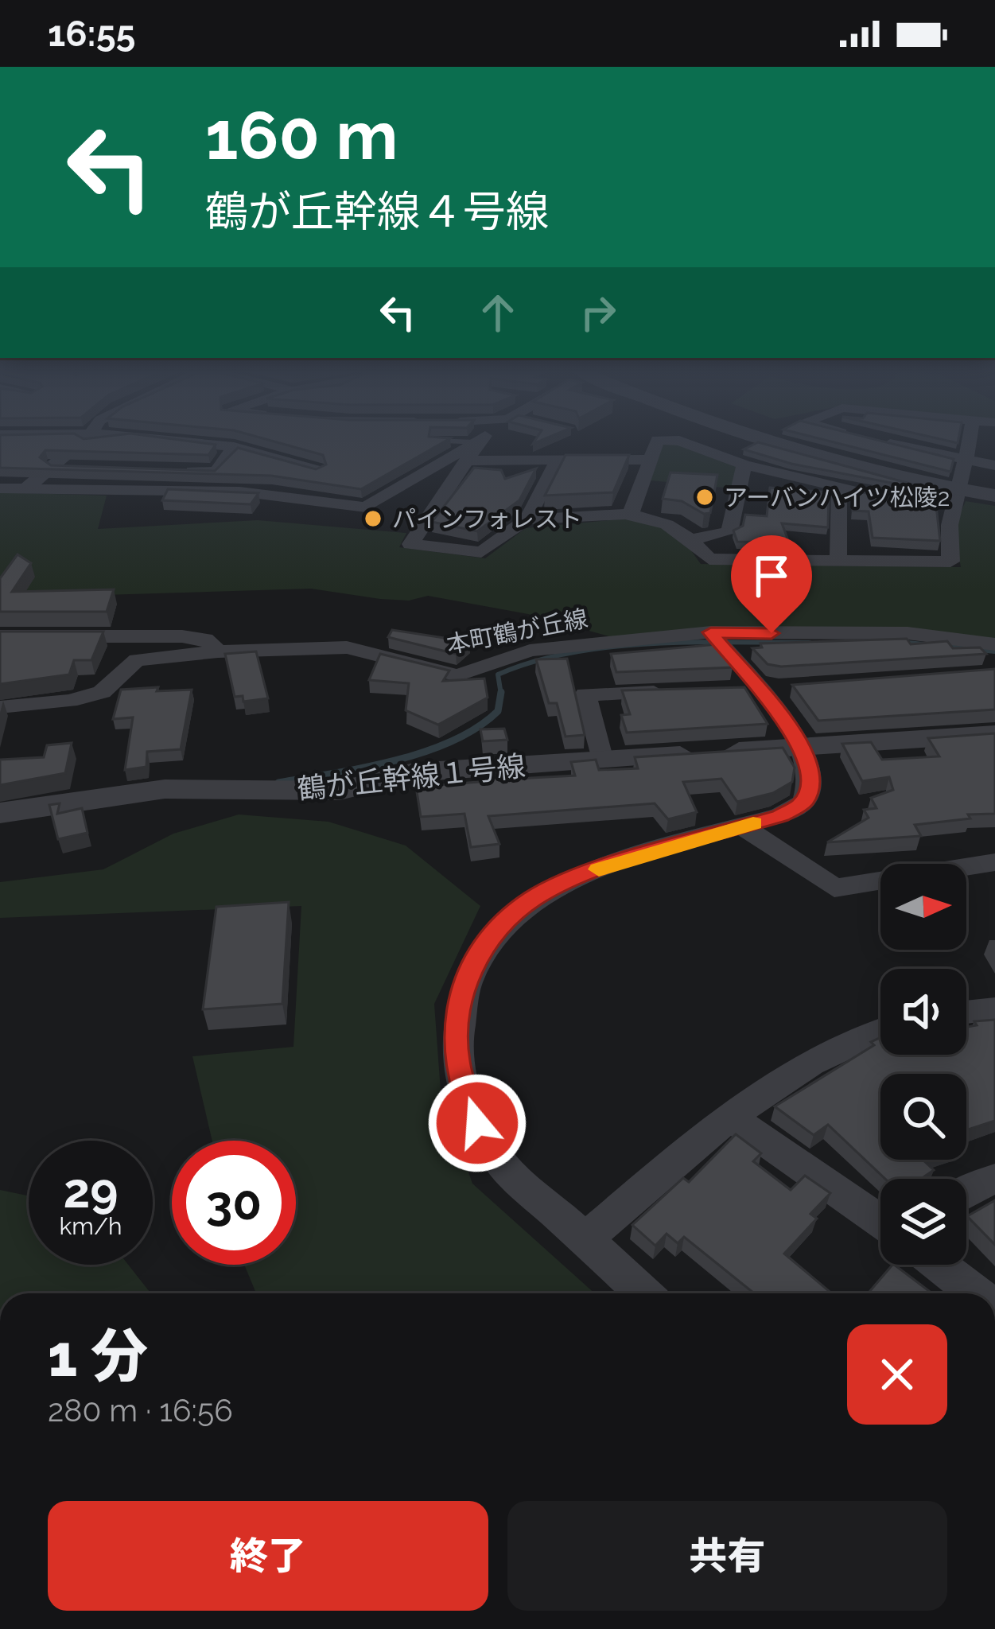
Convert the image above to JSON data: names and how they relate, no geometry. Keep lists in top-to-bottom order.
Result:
{
  "streets": {
    "street": ["本町鶴が丘線", "鶴が丘幹線１号線"]
  },
  "places": ["アーバンハイツ松陵2", "パインフォレスト"],
  "north": "right",
  "page": {
    "status": "16:55",
    "turn": ["160 m", "鶴が丘幹線４号線"],
    "speed": "29 km/h",
    "limit": "30",
    "heading": ["1 分", "280 m · 16:56"],
    "buttons": ["終了", "共有"]
  }
}
